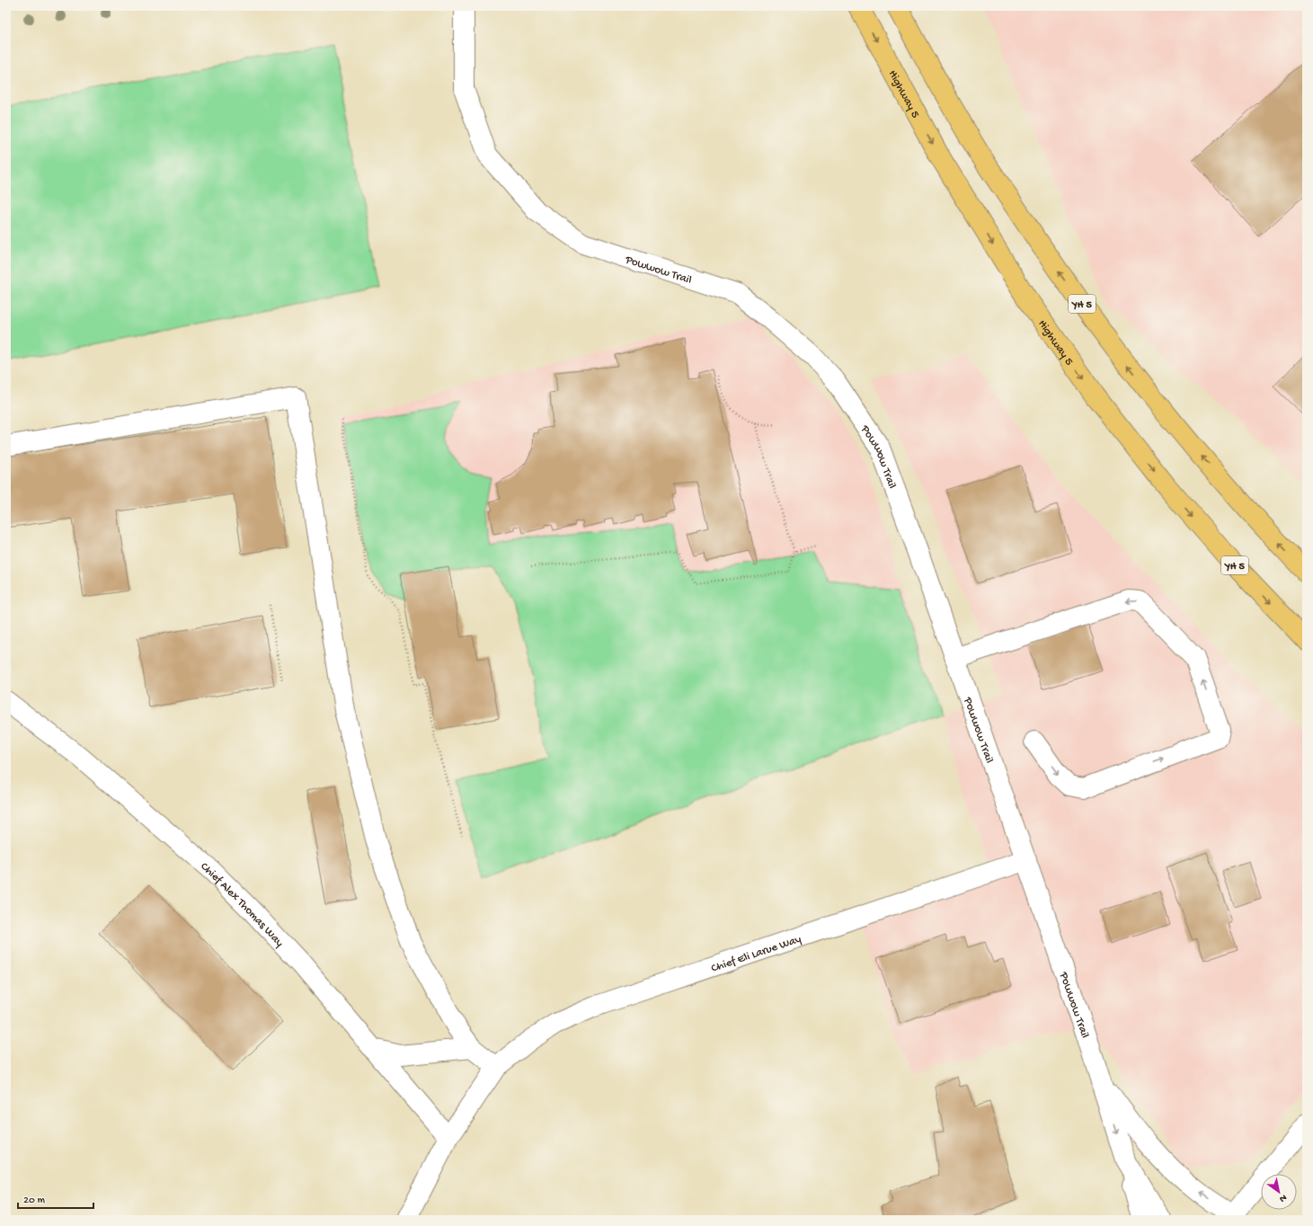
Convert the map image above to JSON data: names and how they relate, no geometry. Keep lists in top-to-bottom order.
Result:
{
  "streets": {
    "highway": ["Highway 5", "YH 5"],
    "street": ["Powwow Trail", "Chief Alex Thomas Way", "Chief Eli Larue Way"]
  },
  "crossings": [
    ["Powwow Trail", "Chief Eli Larue Way"]
  ],
  "scale_bar": "20 m",
  "north": "bottom right"
}
